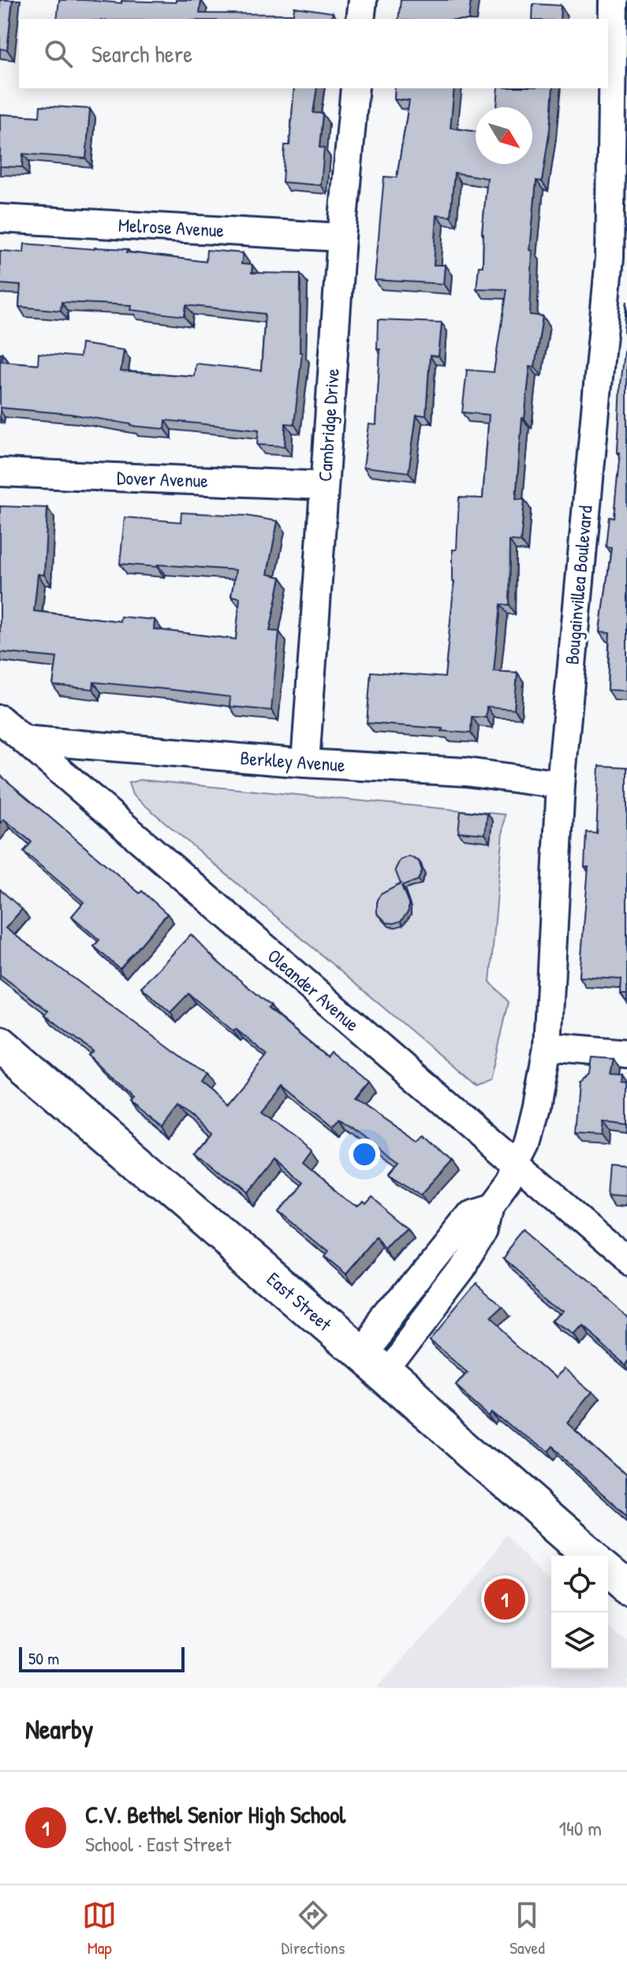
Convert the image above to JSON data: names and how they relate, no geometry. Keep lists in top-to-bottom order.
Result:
{
  "streets": {
    "main road": ["East Street"],
    "street": [
      "Melrose Avenue",
      "Cambridge Drive",
      "Dover Avenue",
      "Bougainvillea Boulevard",
      "Berkley Avenue",
      "Oleander Avenue"
    ]
  },
  "crossings": [
    ["Melrose Avenue", "Cambridge Drive"],
    ["Cambridge Drive", "Dover Avenue"],
    ["Cambridge Drive", "Berkley Avenue"],
    ["Bougainvillea Boulevard", "Berkley Avenue"],
    ["Bougainvillea Boulevard", "Oleander Avenue"],
    ["Bougainvillea Boulevard", "East Street"],
    ["Berkley Avenue", "Oleander Avenue"]
  ],
  "scale_bar": "50 m",
  "north": "bottom right",
  "page": {
    "search": "Search here",
    "pins": "1",
    "scale": "50 m",
    "heading": "Nearby",
    "list": [
      {
        "mark": "1",
        "name": "C.V. Bethel Senior High School",
        "note": "School · East Street",
        "value": "140 m"
      }
    ],
    "nav": ["Map", "Directions", "Saved"]
  }
}
